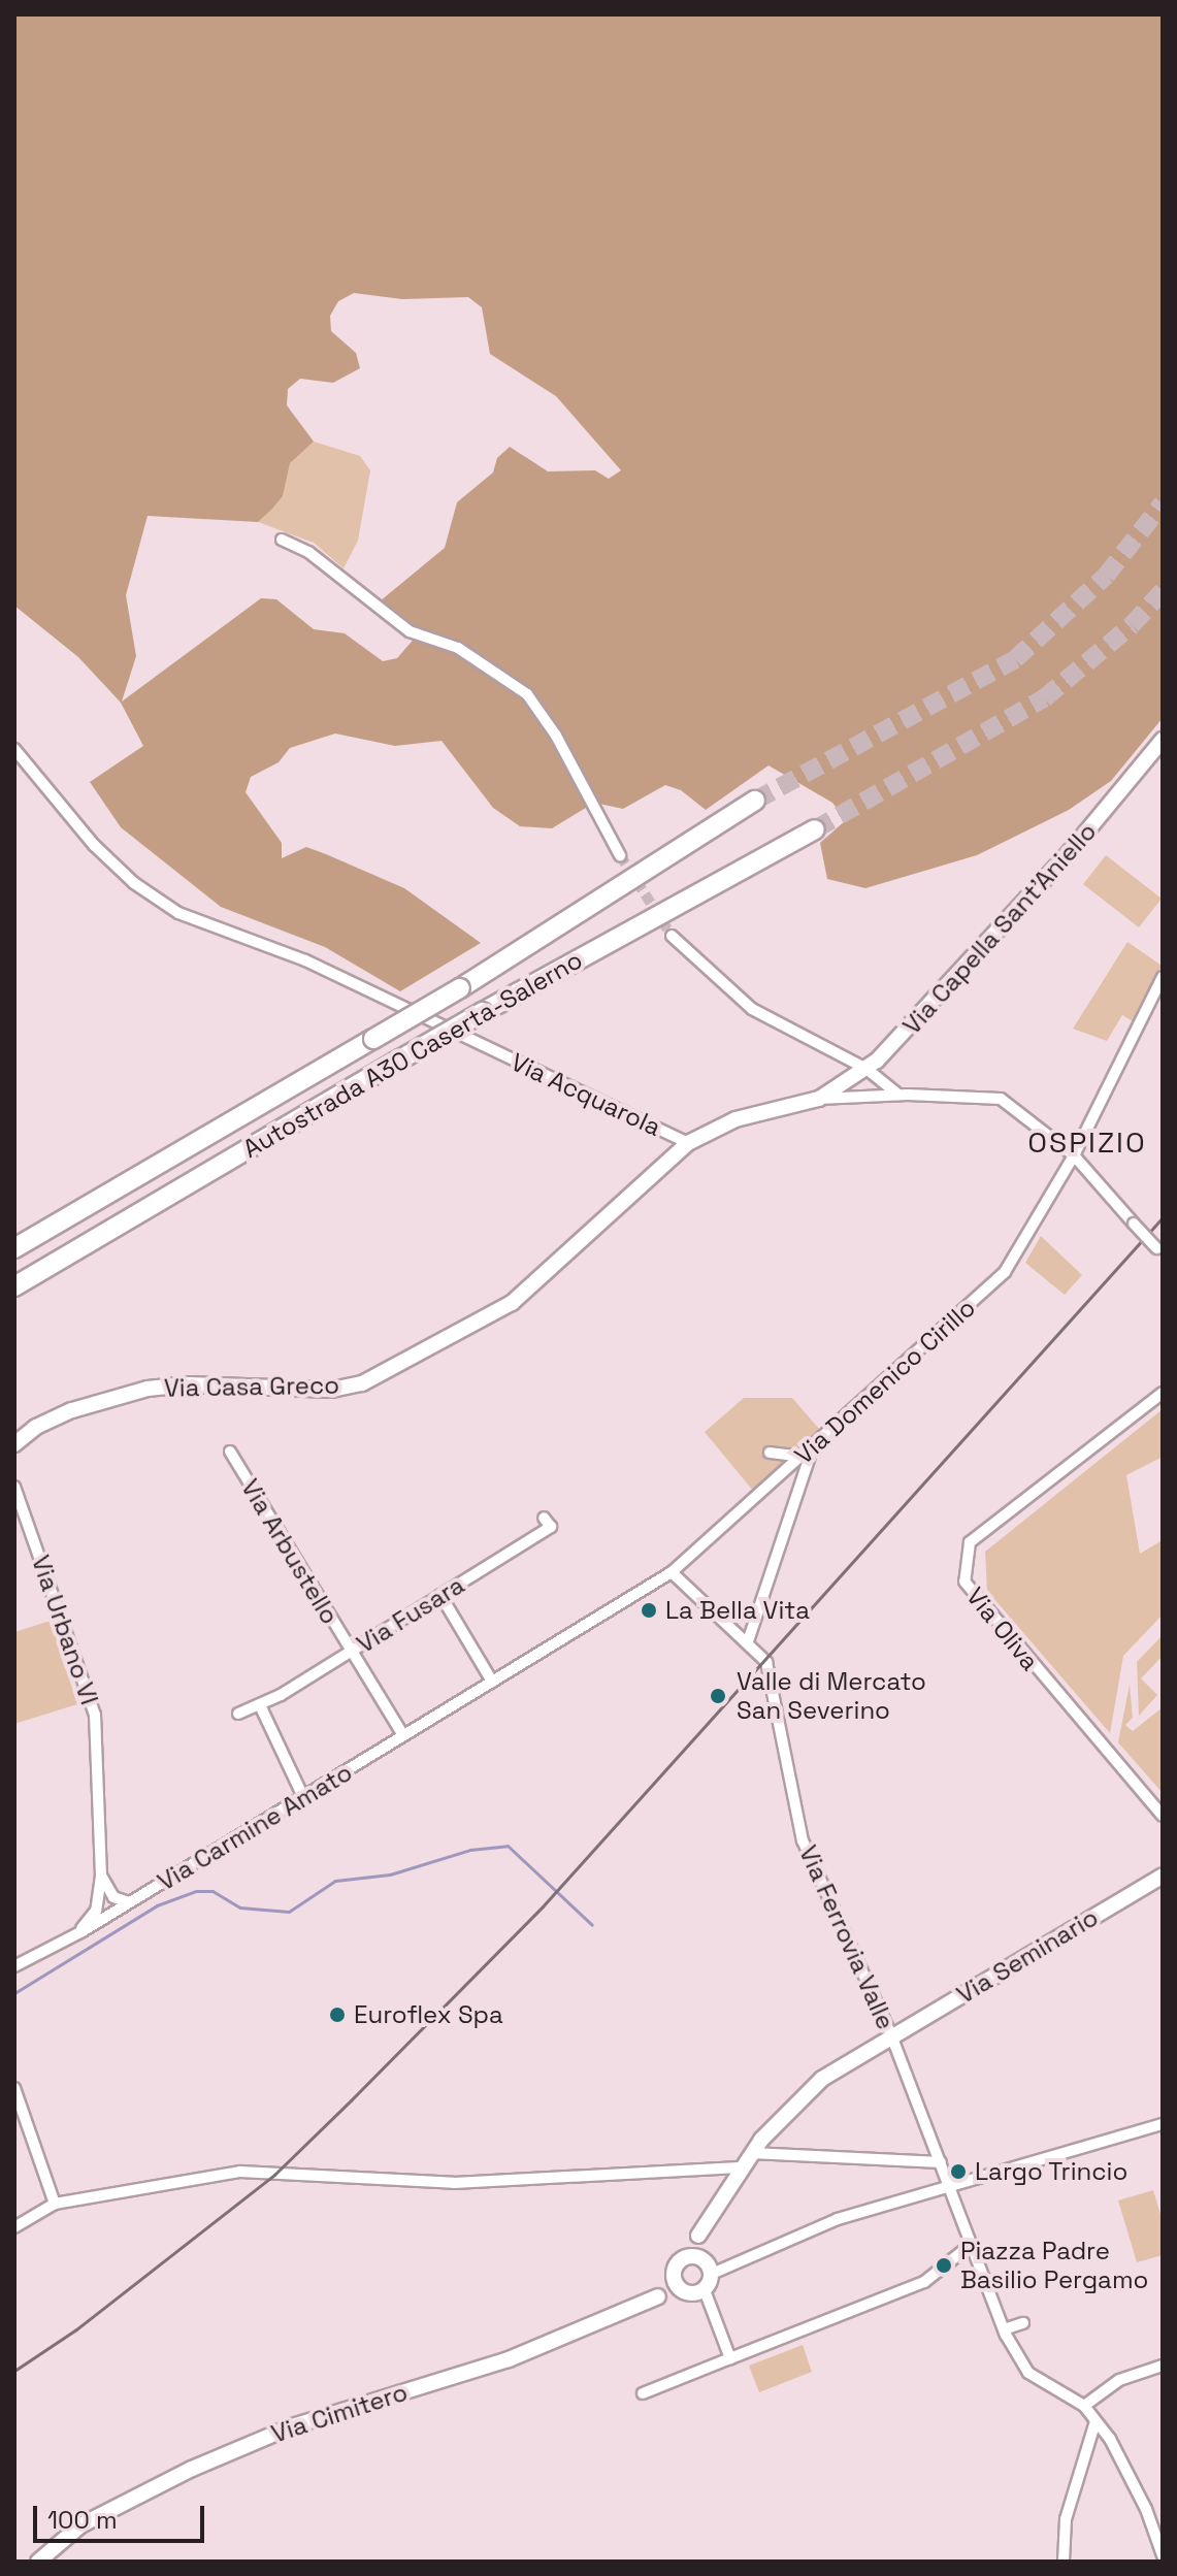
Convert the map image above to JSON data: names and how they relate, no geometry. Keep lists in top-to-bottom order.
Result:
{
  "streets": {
    "highway": ["Autostrada A30 Caserta-Salerno"],
    "main road": [
      "Via Capella Sant'Aniello",
      "Via Acquarola",
      "Via Casa Greco",
      "Via Seminario",
      "Via Cimitero"
    ],
    "street": [
      "Via Domenico Cirillo",
      "Via Arbustello",
      "Via Fusara",
      "Via Oliva",
      "Via Urbano VI",
      "Via Carmine Amato",
      "Via Ferrovia Valle"
    ]
  },
  "crossings": [
    ["Via Capella Sant'Aniello", "Via Acquarola"],
    ["Via Acquarola", "Via Domenico Cirillo"],
    ["Via Acquarola", "Via Casa Greco"],
    ["Via Domenico Cirillo", "Via Carmine Amato"],
    ["Via Domenico Cirillo", "Via Ferrovia Valle"],
    ["Via Arbustello", "Via Fusara"],
    ["Via Arbustello", "Via Carmine Amato"],
    ["Via Ferrovia Valle", "Via Seminario"],
    ["Via Ferrovia Valle", "Via Cimitero"],
    ["Via Seminario", "Via Cimitero"]
  ],
  "districts": ["OSPIZIO"],
  "places": [
    "La Bella Vita",
    "Valle di Mercato San Severino",
    "Euroflex Spa",
    "Largo Trincio",
    "Piazza Padre Basilio Pergamo"
  ],
  "scale_bar": "100 m"
}
